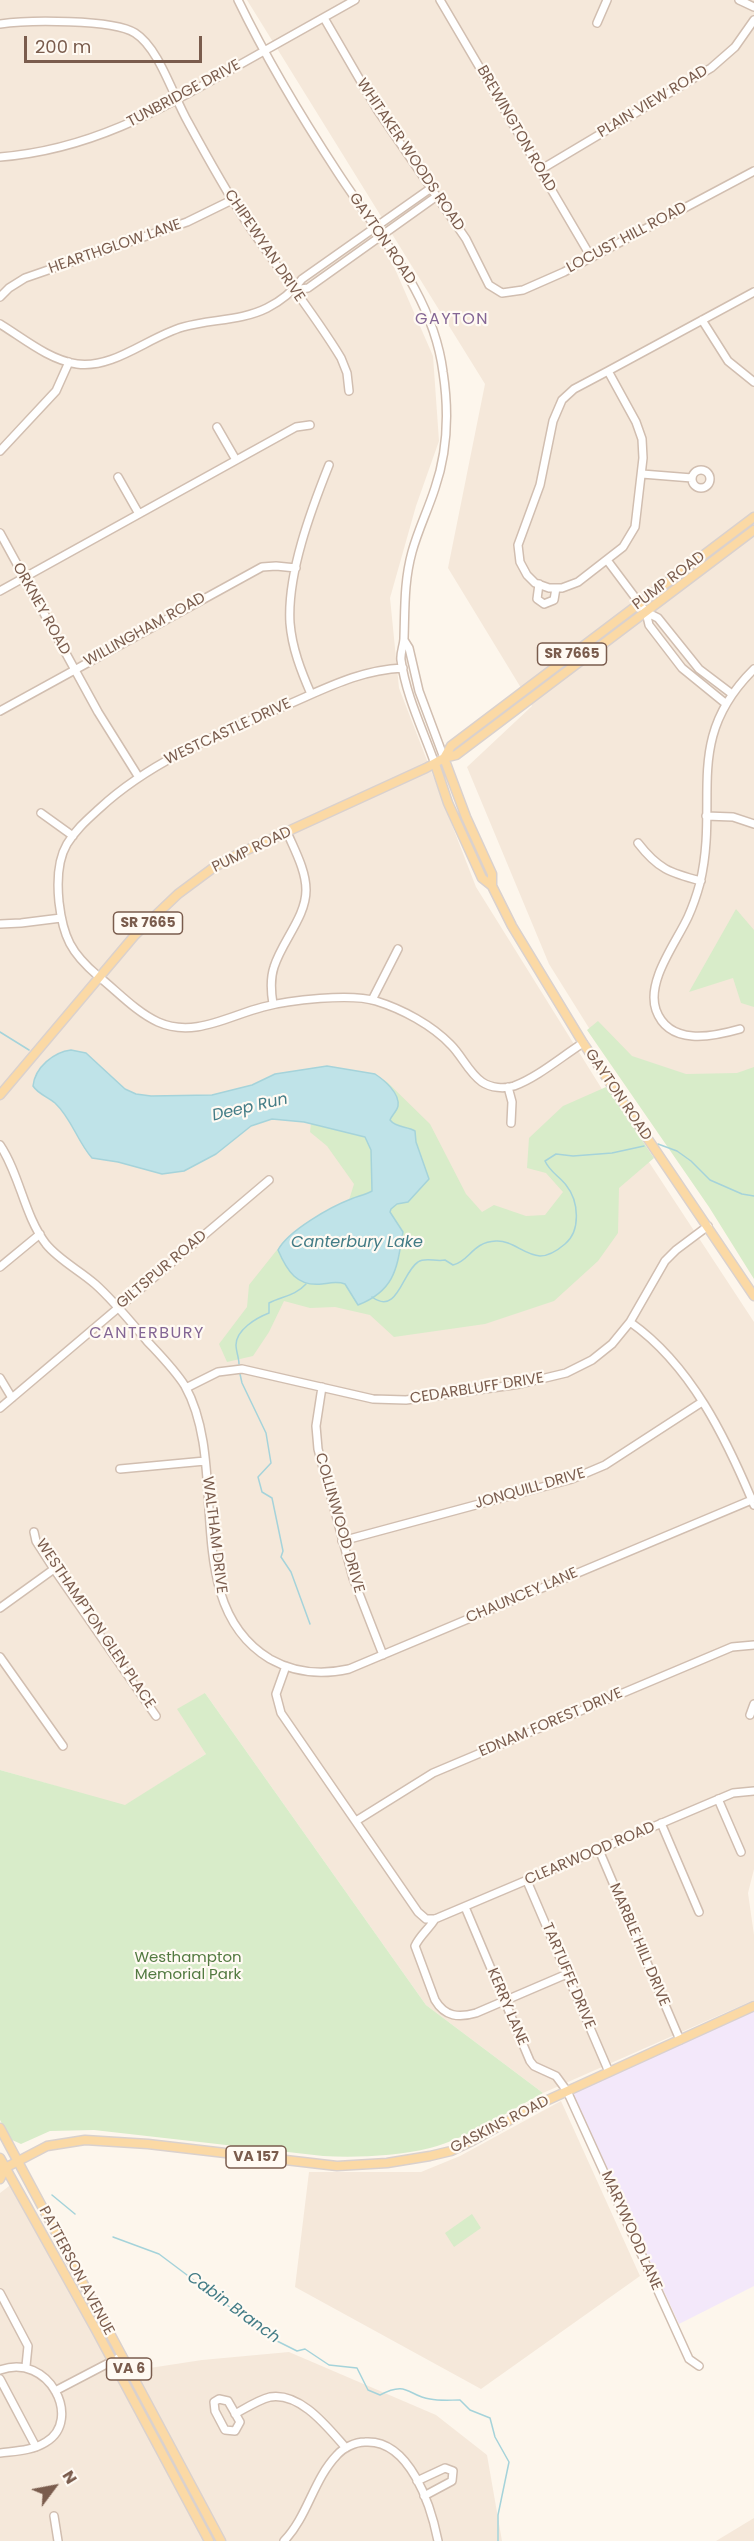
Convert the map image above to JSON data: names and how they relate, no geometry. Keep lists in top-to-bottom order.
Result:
{
  "streets": {
    "main road": [
      "GAYTON ROAD",
      "PUMP ROAD",
      "SR 7665",
      "GASKINS ROAD",
      "VA 157",
      "PATTERSON AVENUE",
      "VA 6"
    ],
    "street": [
      "TUNBRIDGE DRIVE",
      "PLAIN VIEW ROAD",
      "BREWINGTON ROAD",
      "WHITAKER WOODS ROAD",
      "LOCUST HILL ROAD",
      "CHIPEWYAN DRIVE",
      "HEARTHGLOW LANE",
      "ORKNEY ROAD",
      "WILLINGHAM ROAD",
      "WESTCASTLE DRIVE",
      "GILTSPUR ROAD",
      "CEDARBLUFF DRIVE",
      "JONQUILL DRIVE",
      "COLLINWOOD DRIVE",
      "WALTHAM DRIVE",
      "CHAUNCEY LANE",
      "WESTHAMPTON GLEN PLACE",
      "EDNAM FOREST DRIVE",
      "CLEARWOOD ROAD",
      "MARBLE HILL DRIVE",
      "TARTUFFE DRIVE",
      "KERRY LANE",
      "MARYWOOD LANE"
    ]
  },
  "crossings": [
    ["TUNBRIDGE DRIVE", "WHITAKER WOODS ROAD"],
    ["TUNBRIDGE DRIVE", "GAYTON ROAD"],
    ["TUNBRIDGE DRIVE", "CHIPEWYAN DRIVE"],
    ["PLAIN VIEW ROAD", "BREWINGTON ROAD"],
    ["BREWINGTON ROAD", "LOCUST HILL ROAD"],
    ["WHITAKER WOODS ROAD", "LOCUST HILL ROAD"],
    ["GAYTON ROAD", "PUMP ROAD"],
    ["GAYTON ROAD", "WESTCASTLE DRIVE"],
    ["GAYTON ROAD", "CEDARBLUFF DRIVE"],
    ["CHIPEWYAN DRIVE", "HEARTHGLOW LANE"],
    ["PUMP ROAD", "WESTCASTLE DRIVE"],
    ["ORKNEY ROAD", "WILLINGHAM ROAD"],
    ["ORKNEY ROAD", "WESTCASTLE DRIVE"],
    ["GILTSPUR ROAD", "WALTHAM DRIVE"],
    ["CEDARBLUFF DRIVE", "COLLINWOOD DRIVE"],
    ["CEDARBLUFF DRIVE", "WALTHAM DRIVE"],
    ["JONQUILL DRIVE", "COLLINWOOD DRIVE"],
    ["COLLINWOOD DRIVE", "CHAUNCEY LANE"],
    ["WALTHAM DRIVE", "CHAUNCEY LANE"],
    ["EDNAM FOREST DRIVE", "CLEARWOOD ROAD"],
    ["CLEARWOOD ROAD", "MARBLE HILL DRIVE"],
    ["CLEARWOOD ROAD", "TARTUFFE DRIVE"],
    ["CLEARWOOD ROAD", "KERRY LANE"],
    ["MARBLE HILL DRIVE", "GASKINS ROAD"],
    ["TARTUFFE DRIVE", "GASKINS ROAD"],
    ["KERRY LANE", "GASKINS ROAD"],
    ["KERRY LANE", "MARYWOOD LANE"],
    ["GASKINS ROAD", "VA 157"],
    ["GASKINS ROAD", "MARYWOOD LANE"],
    ["GASKINS ROAD", "PATTERSON AVENUE"],
    ["VA 157", "PATTERSON AVENUE"]
  ],
  "districts": ["GAYTON", "CANTERBURY"],
  "water": ["Deep Run", "Canterbury Lake", "Cabin Branch"],
  "parks": ["Westhampton Memorial Park"],
  "scale_bar": "200 m",
  "north": "top right"
}
